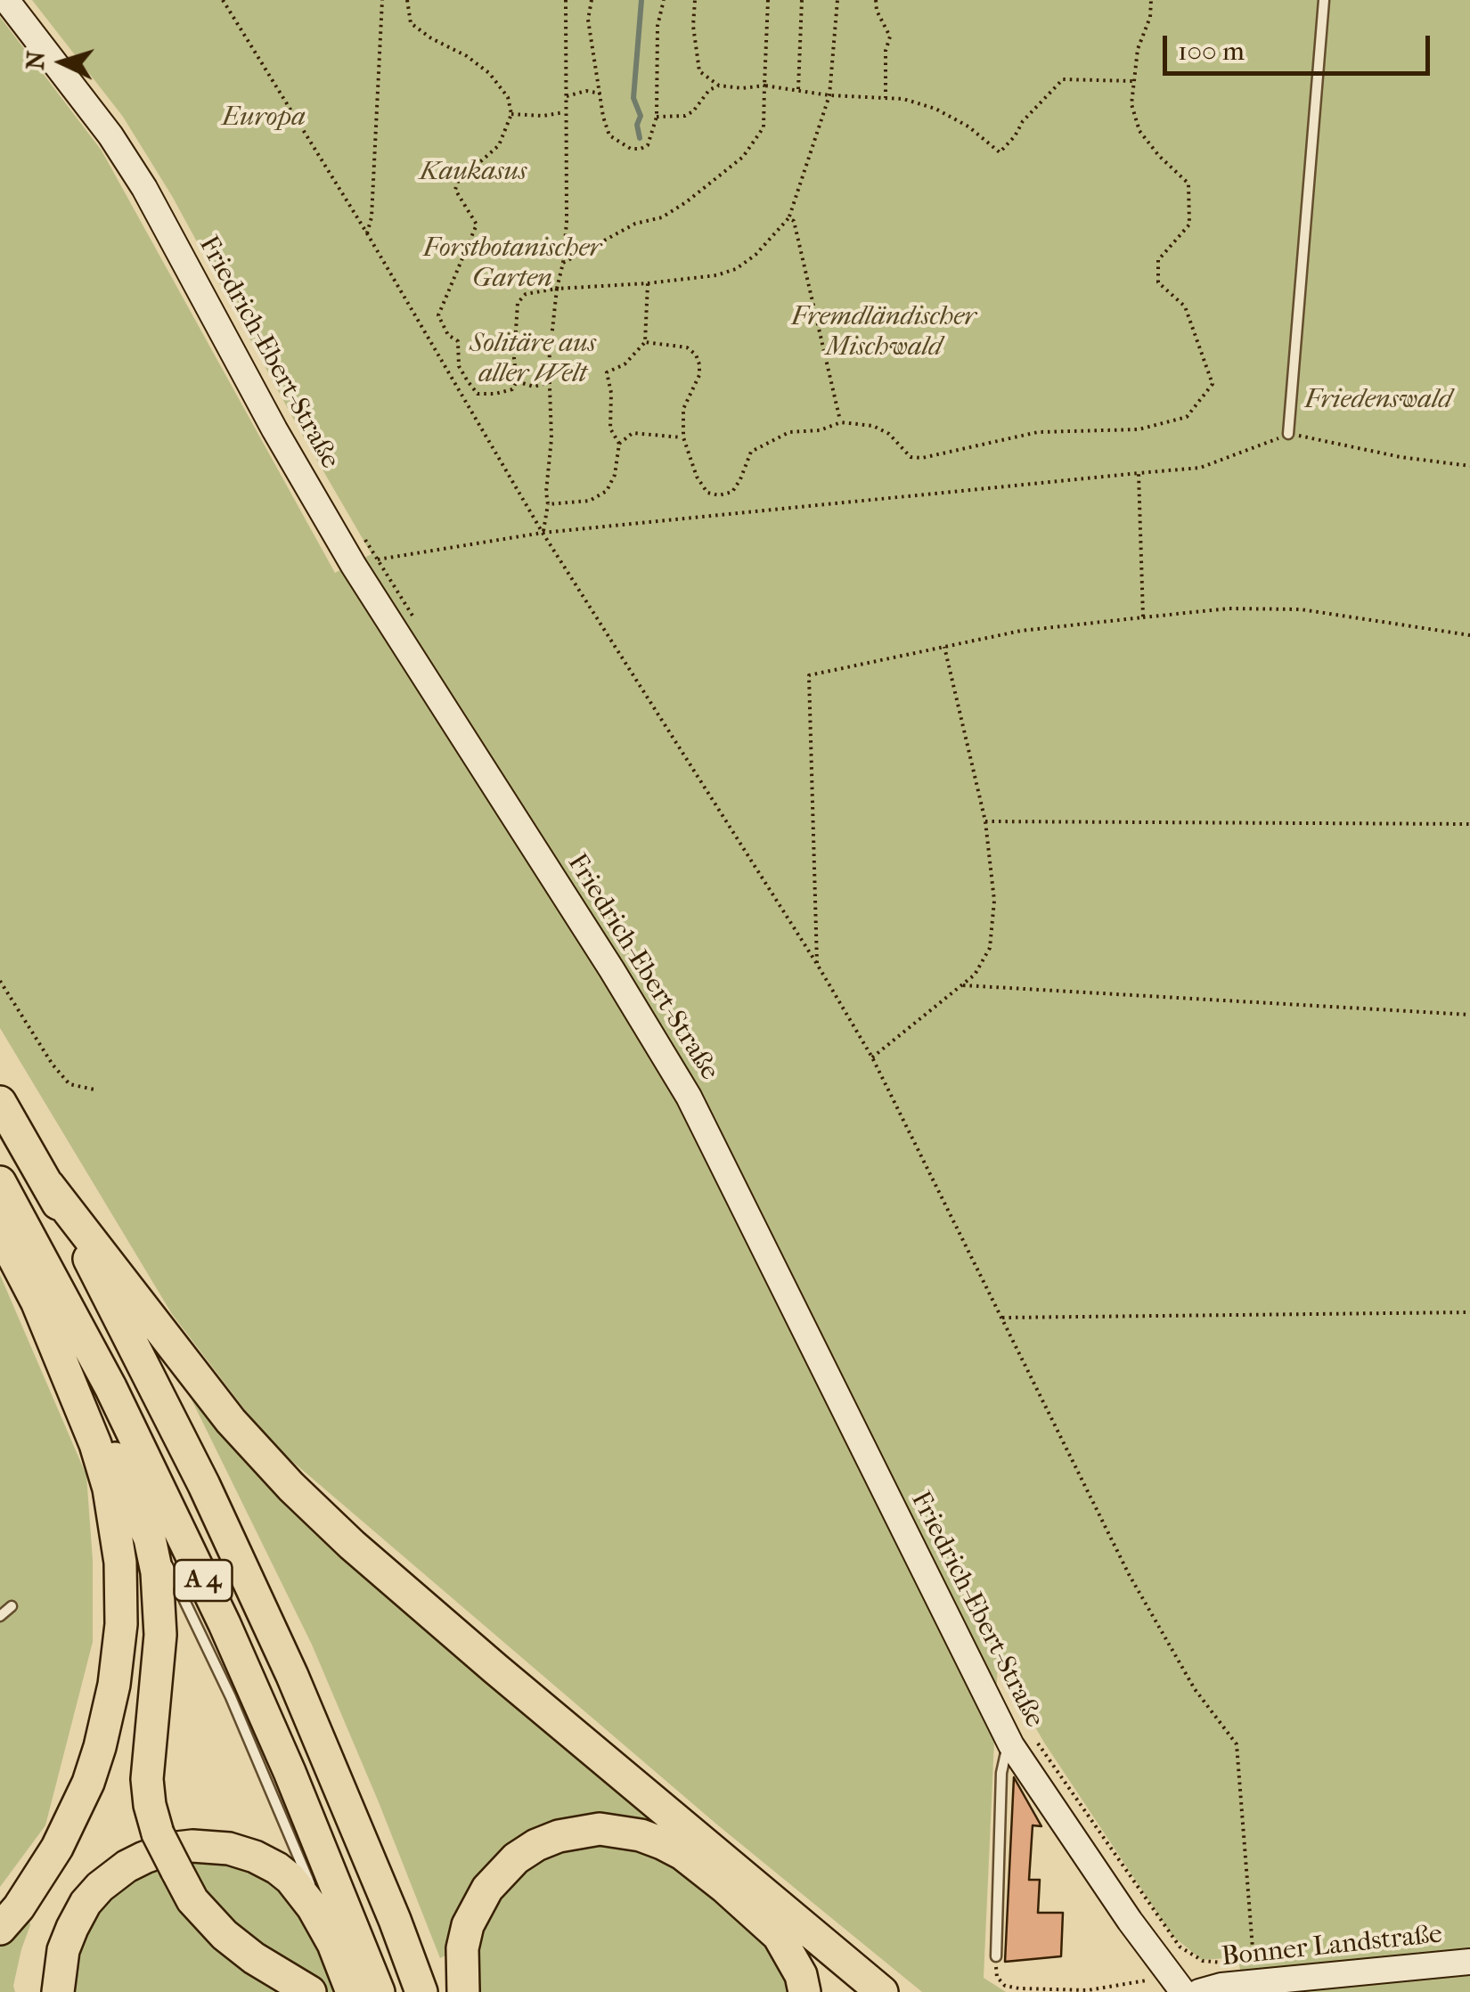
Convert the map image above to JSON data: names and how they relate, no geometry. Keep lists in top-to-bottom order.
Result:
{
  "streets": {
    "highway": ["A 4"],
    "main road": ["Friedrich-Ebert-Straße", "Bonner Landstraße"]
  },
  "parks": [
    "Europa",
    "Kaukasus",
    "Forstbotanischer Garten",
    "Fremdländischer Mischwald",
    "Solitäre aus aller Welt",
    "Friedenswald"
  ],
  "scale_bar": "100 m",
  "north": "left"
}
